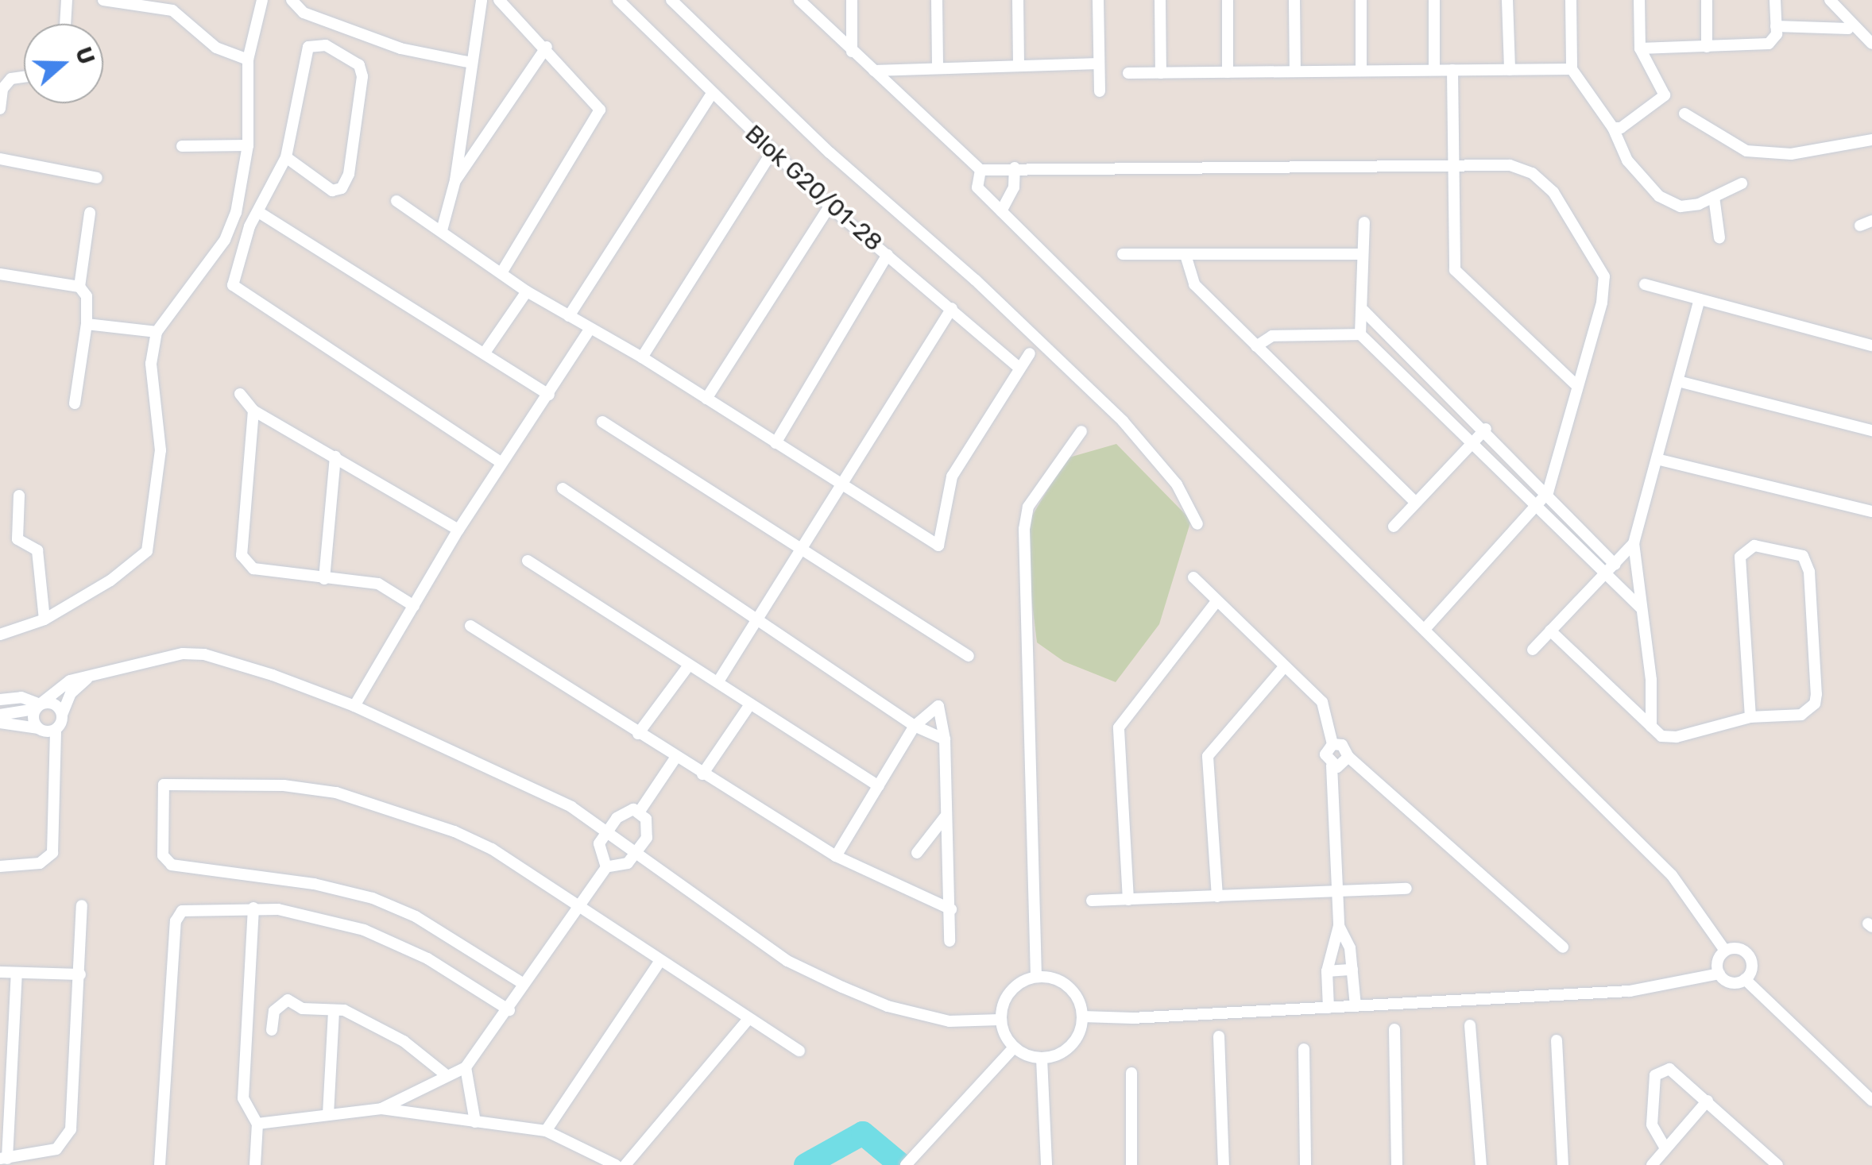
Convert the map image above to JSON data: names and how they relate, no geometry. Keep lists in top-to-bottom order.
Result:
{
  "streets": {
    "street": ["Blok G20/01-28"]
  },
  "north": "right"
}
